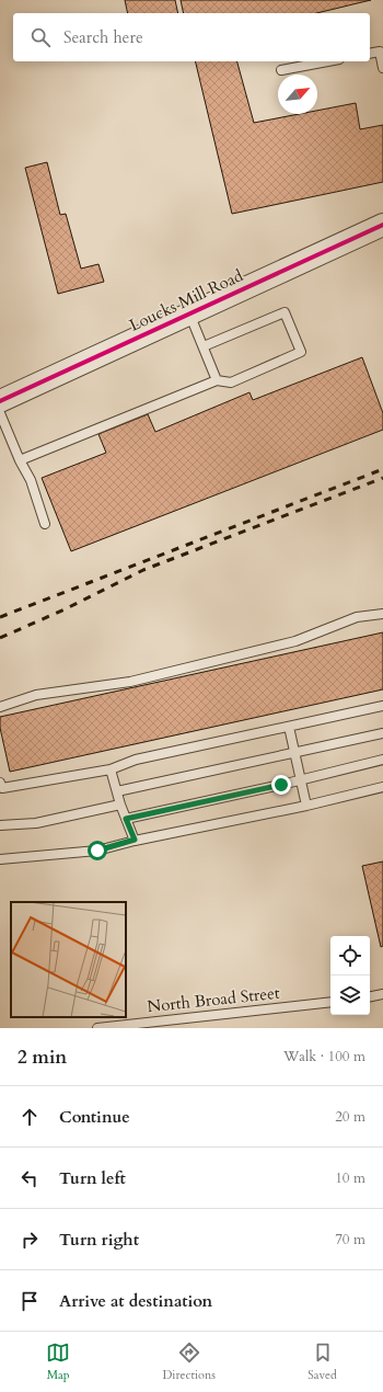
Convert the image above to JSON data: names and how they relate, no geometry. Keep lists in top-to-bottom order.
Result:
{
  "streets": {
    "street": ["Loucks Mill Road"],
    "lane": ["North Broad Street"]
  },
  "north": "top right",
  "page": {
    "search": "Search here",
    "heading": ["2 min", "Walk · 100 m"],
    "list": [
      ["Continue", "20 m"],
      ["Turn left", "10 m"],
      ["Turn right", "70 m"],
      "Arrive at destination"
    ],
    "nav": ["Map", "Directions", "Saved"]
  }
}
